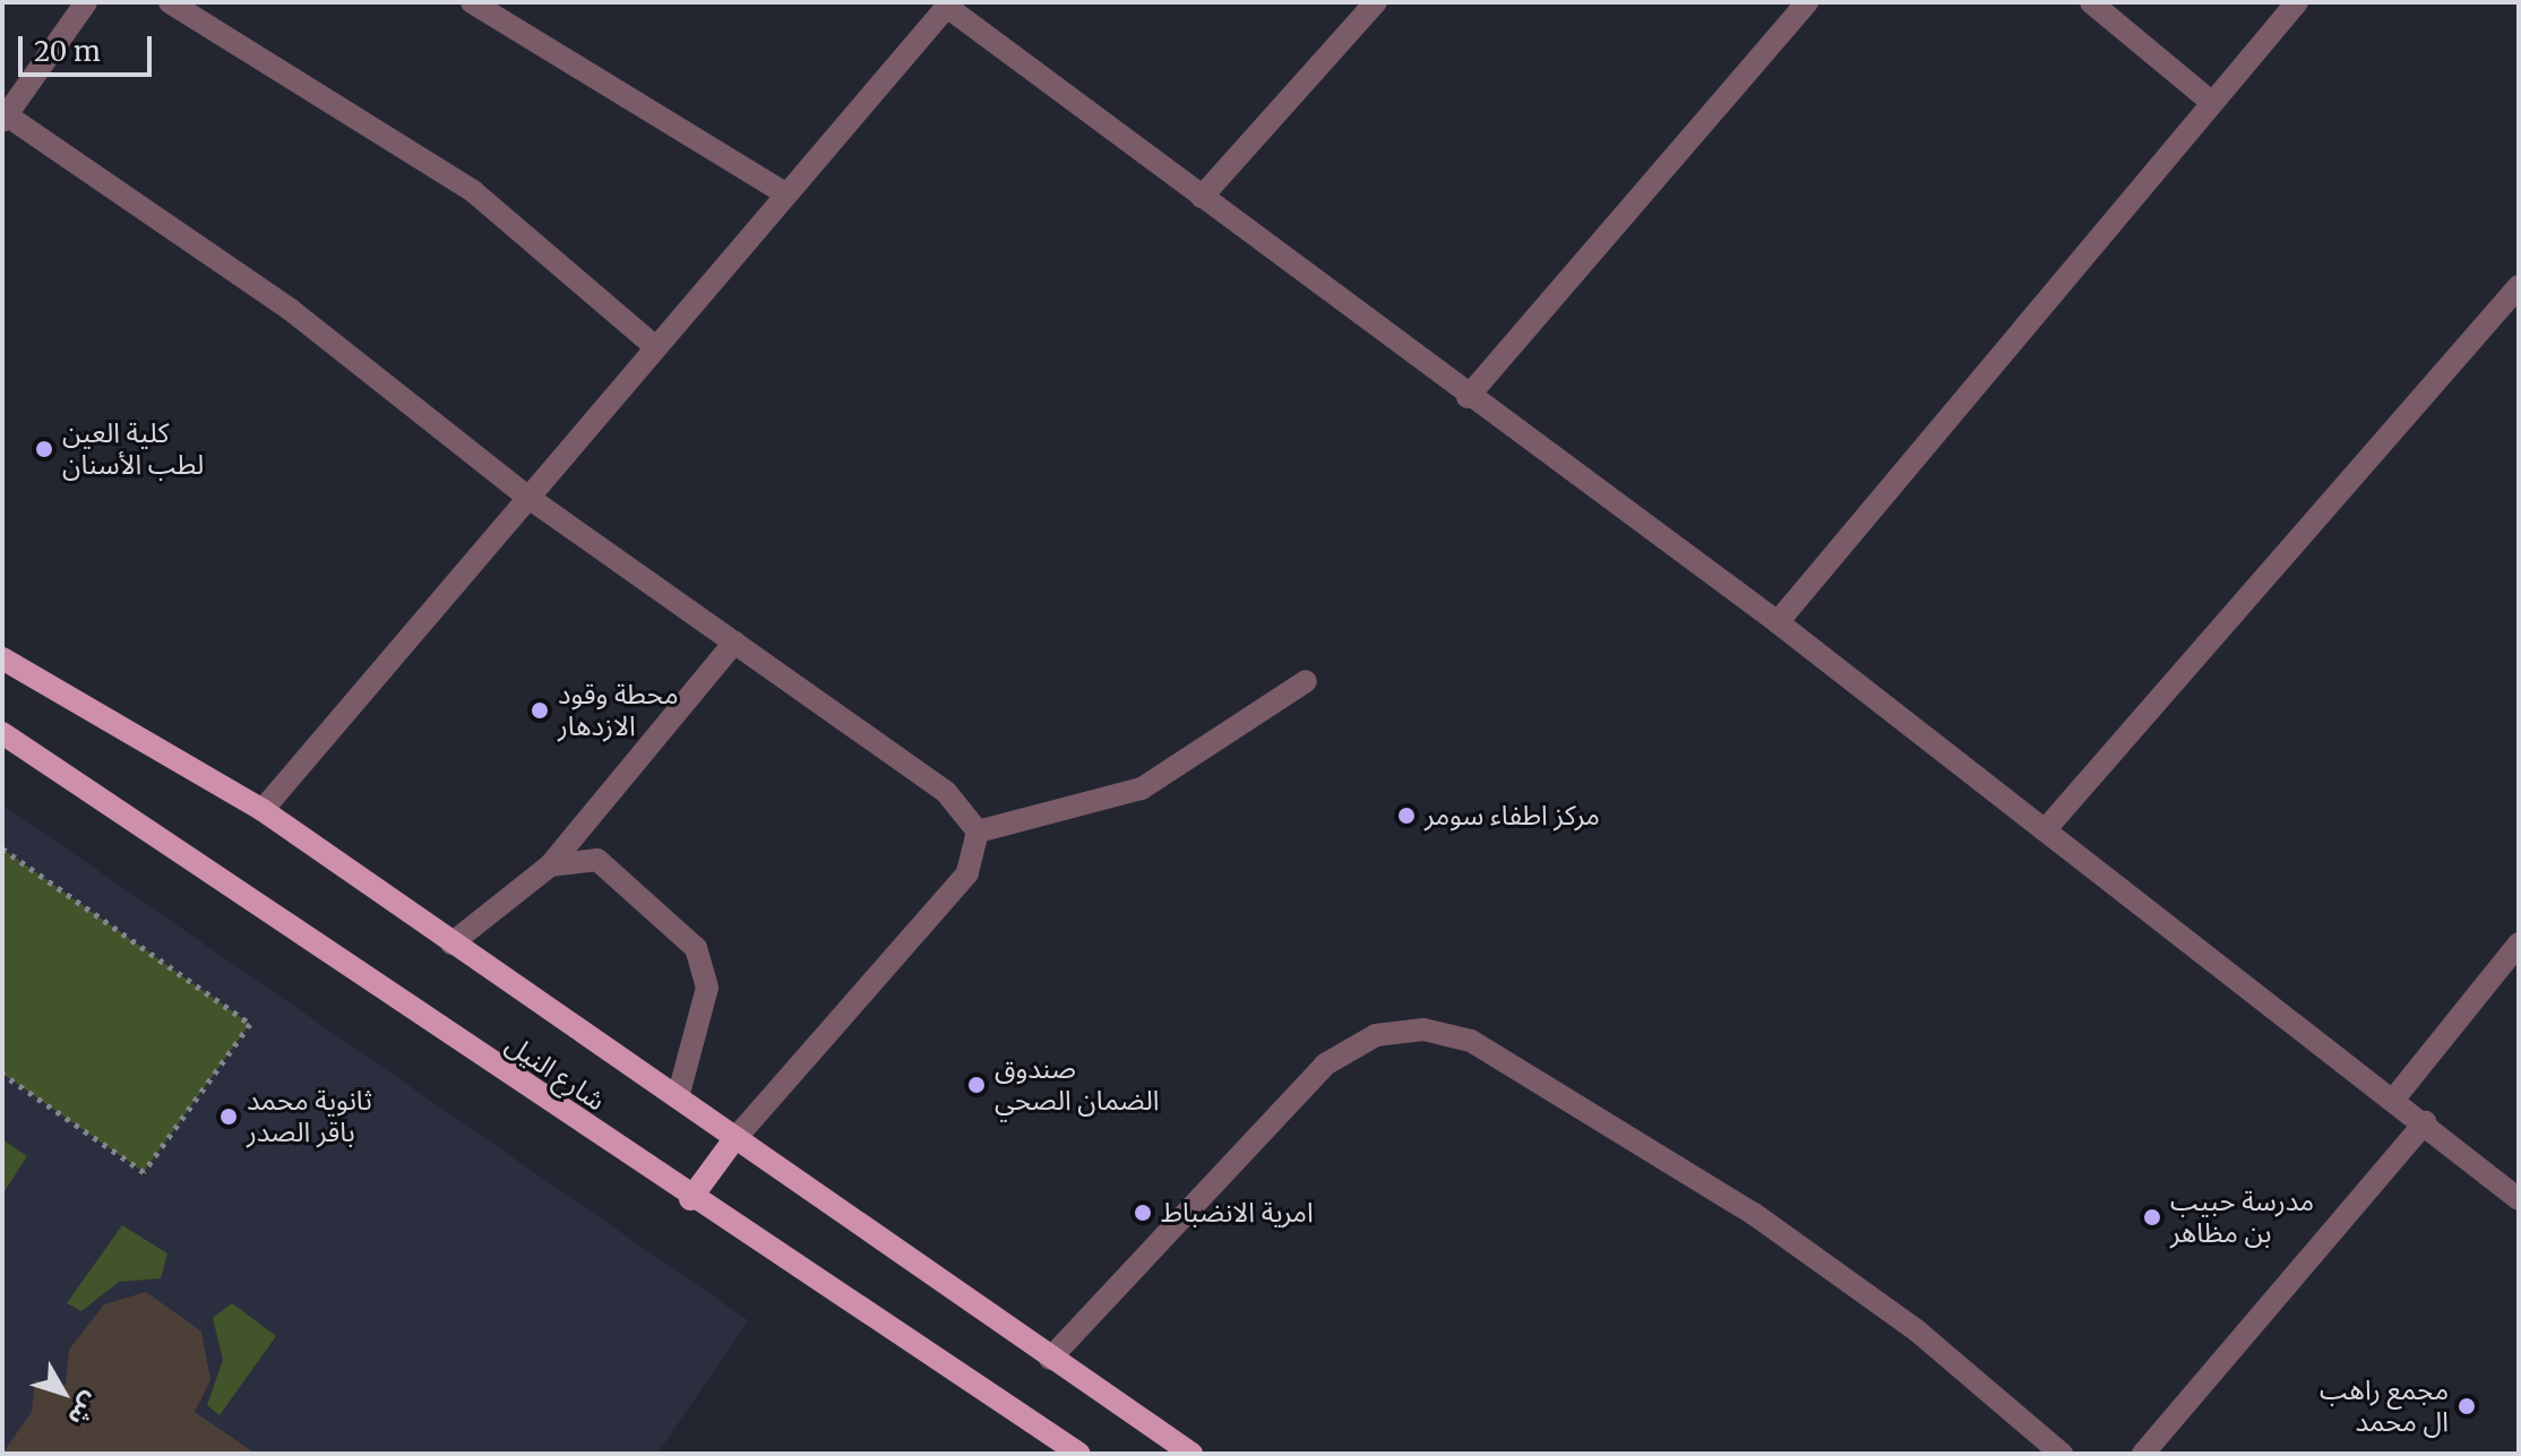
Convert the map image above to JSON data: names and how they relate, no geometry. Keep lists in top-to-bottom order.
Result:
{
  "streets": {
    "main road": ["شارع النيل"]
  },
  "places": [
    "كلية العين لطب الأسنان",
    "محطة وقود الازدهار",
    "مركز اطفاء سومر",
    "صندوق الضمان الصحي",
    "ثانوية محمد باقر الصدر",
    "امرية الانضباط",
    "مدرسة حبيب بن مظاهر",
    "مجمع راهب ال محمد"
  ],
  "scale_bar": "20 m",
  "north": "bottom right"
}
